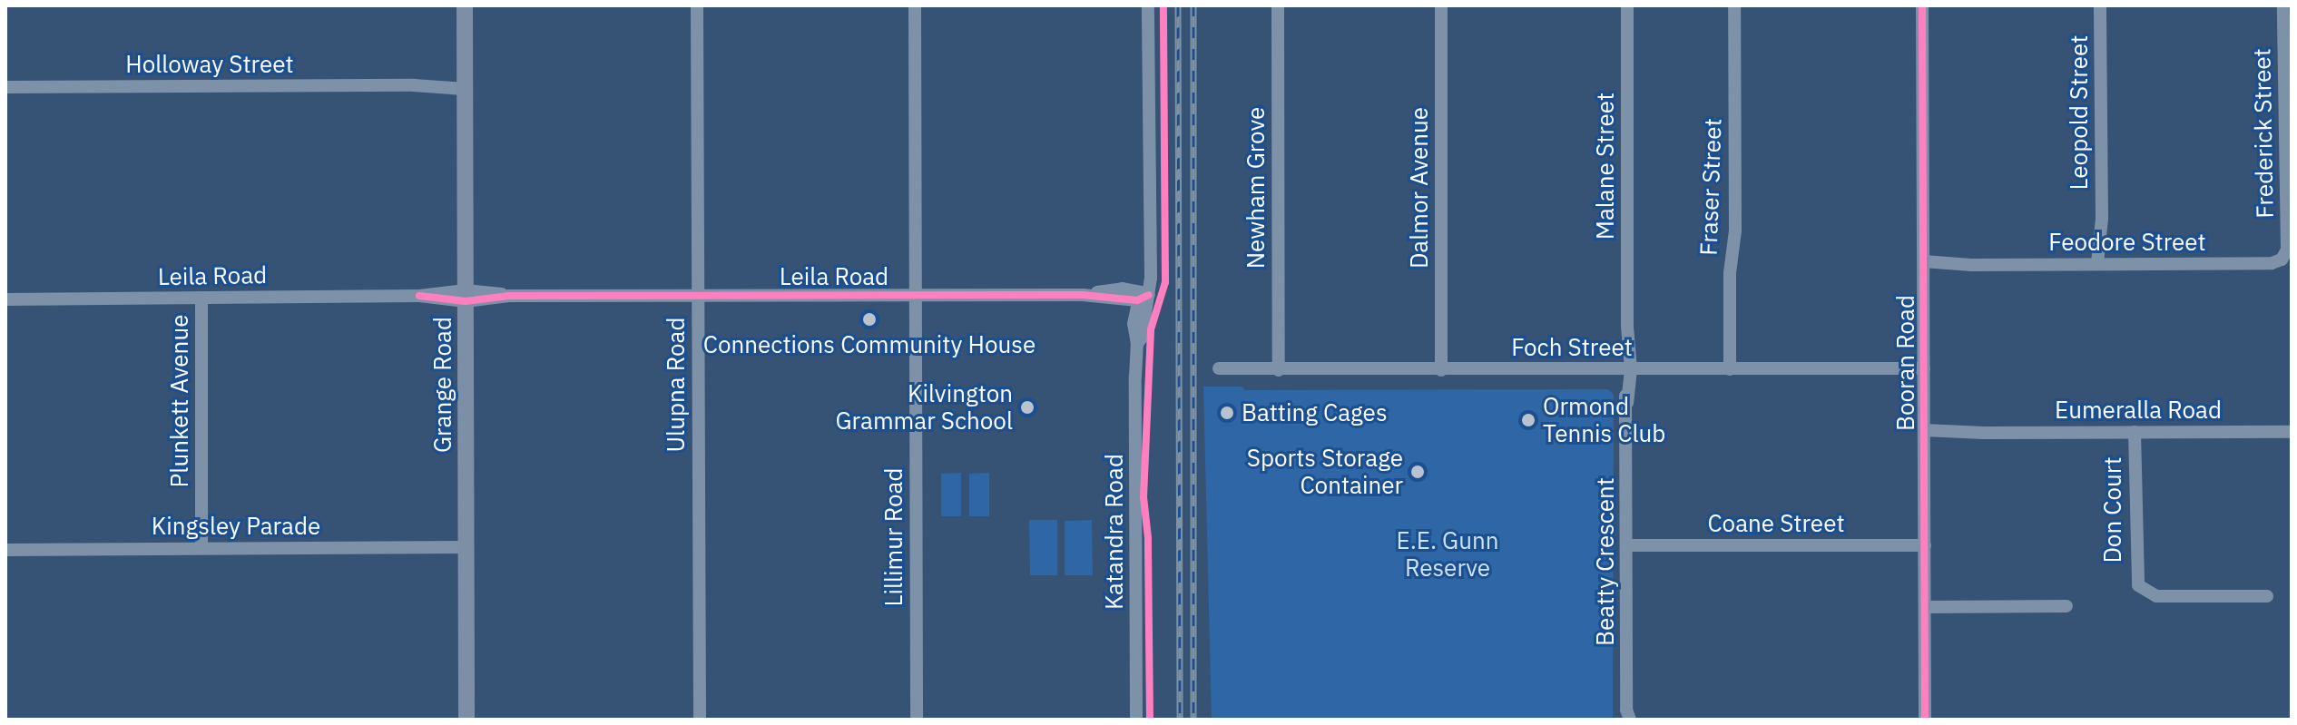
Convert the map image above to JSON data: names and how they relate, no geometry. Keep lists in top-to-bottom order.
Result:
{
  "streets": {
    "main road": ["Grange Road"],
    "street": [
      "Holloway Street",
      "Leopold Street",
      "Frederick Street",
      "Malane Street",
      "Fraser Street",
      "Newham Grove",
      "Dalmor Avenue",
      "Feodore Street",
      "Leila Road",
      "Foch Street",
      "Booran Road",
      "Ulupna Road",
      "Plunkett Avenue",
      "Eumeralla Road",
      "Don Court",
      "Coane Street",
      "Kingsley Parade",
      "Katandra Road",
      "Lillimur Road",
      "Beatty Crescent"
    ]
  },
  "crossings": [
    ["Holloway Street", "Grange Road"],
    ["Leopold Street", "Feodore Street"],
    ["Frederick Street", "Feodore Street"],
    ["Malane Street", "Foch Street"],
    ["Malane Street", "Beatty Crescent"],
    ["Fraser Street", "Foch Street"],
    ["Newham Grove", "Foch Street"],
    ["Dalmor Avenue", "Foch Street"],
    ["Feodore Street", "Booran Road"],
    ["Leila Road", "Grange Road"],
    ["Leila Road", "Ulupna Road"],
    ["Leila Road", "Plunkett Avenue"],
    ["Leila Road", "Katandra Road"],
    ["Leila Road", "Lillimur Road"],
    ["Foch Street", "Booran Road"],
    ["Foch Street", "Beatty Crescent"],
    ["Booran Road", "Eumeralla Road"],
    ["Booran Road", "Coane Street"],
    ["Grange Road", "Kingsley Parade"],
    ["Plunkett Avenue", "Kingsley Parade"],
    ["Eumeralla Road", "Don Court"],
    ["Coane Street", "Beatty Crescent"]
  ],
  "parks": ["E.E. Gunn Reserve"],
  "places": [
    "Connections Community House",
    "Kilvington Grammar School",
    "Batting Cages",
    "Ormond Tennis Club",
    "Sports Storage Container"
  ]
}
